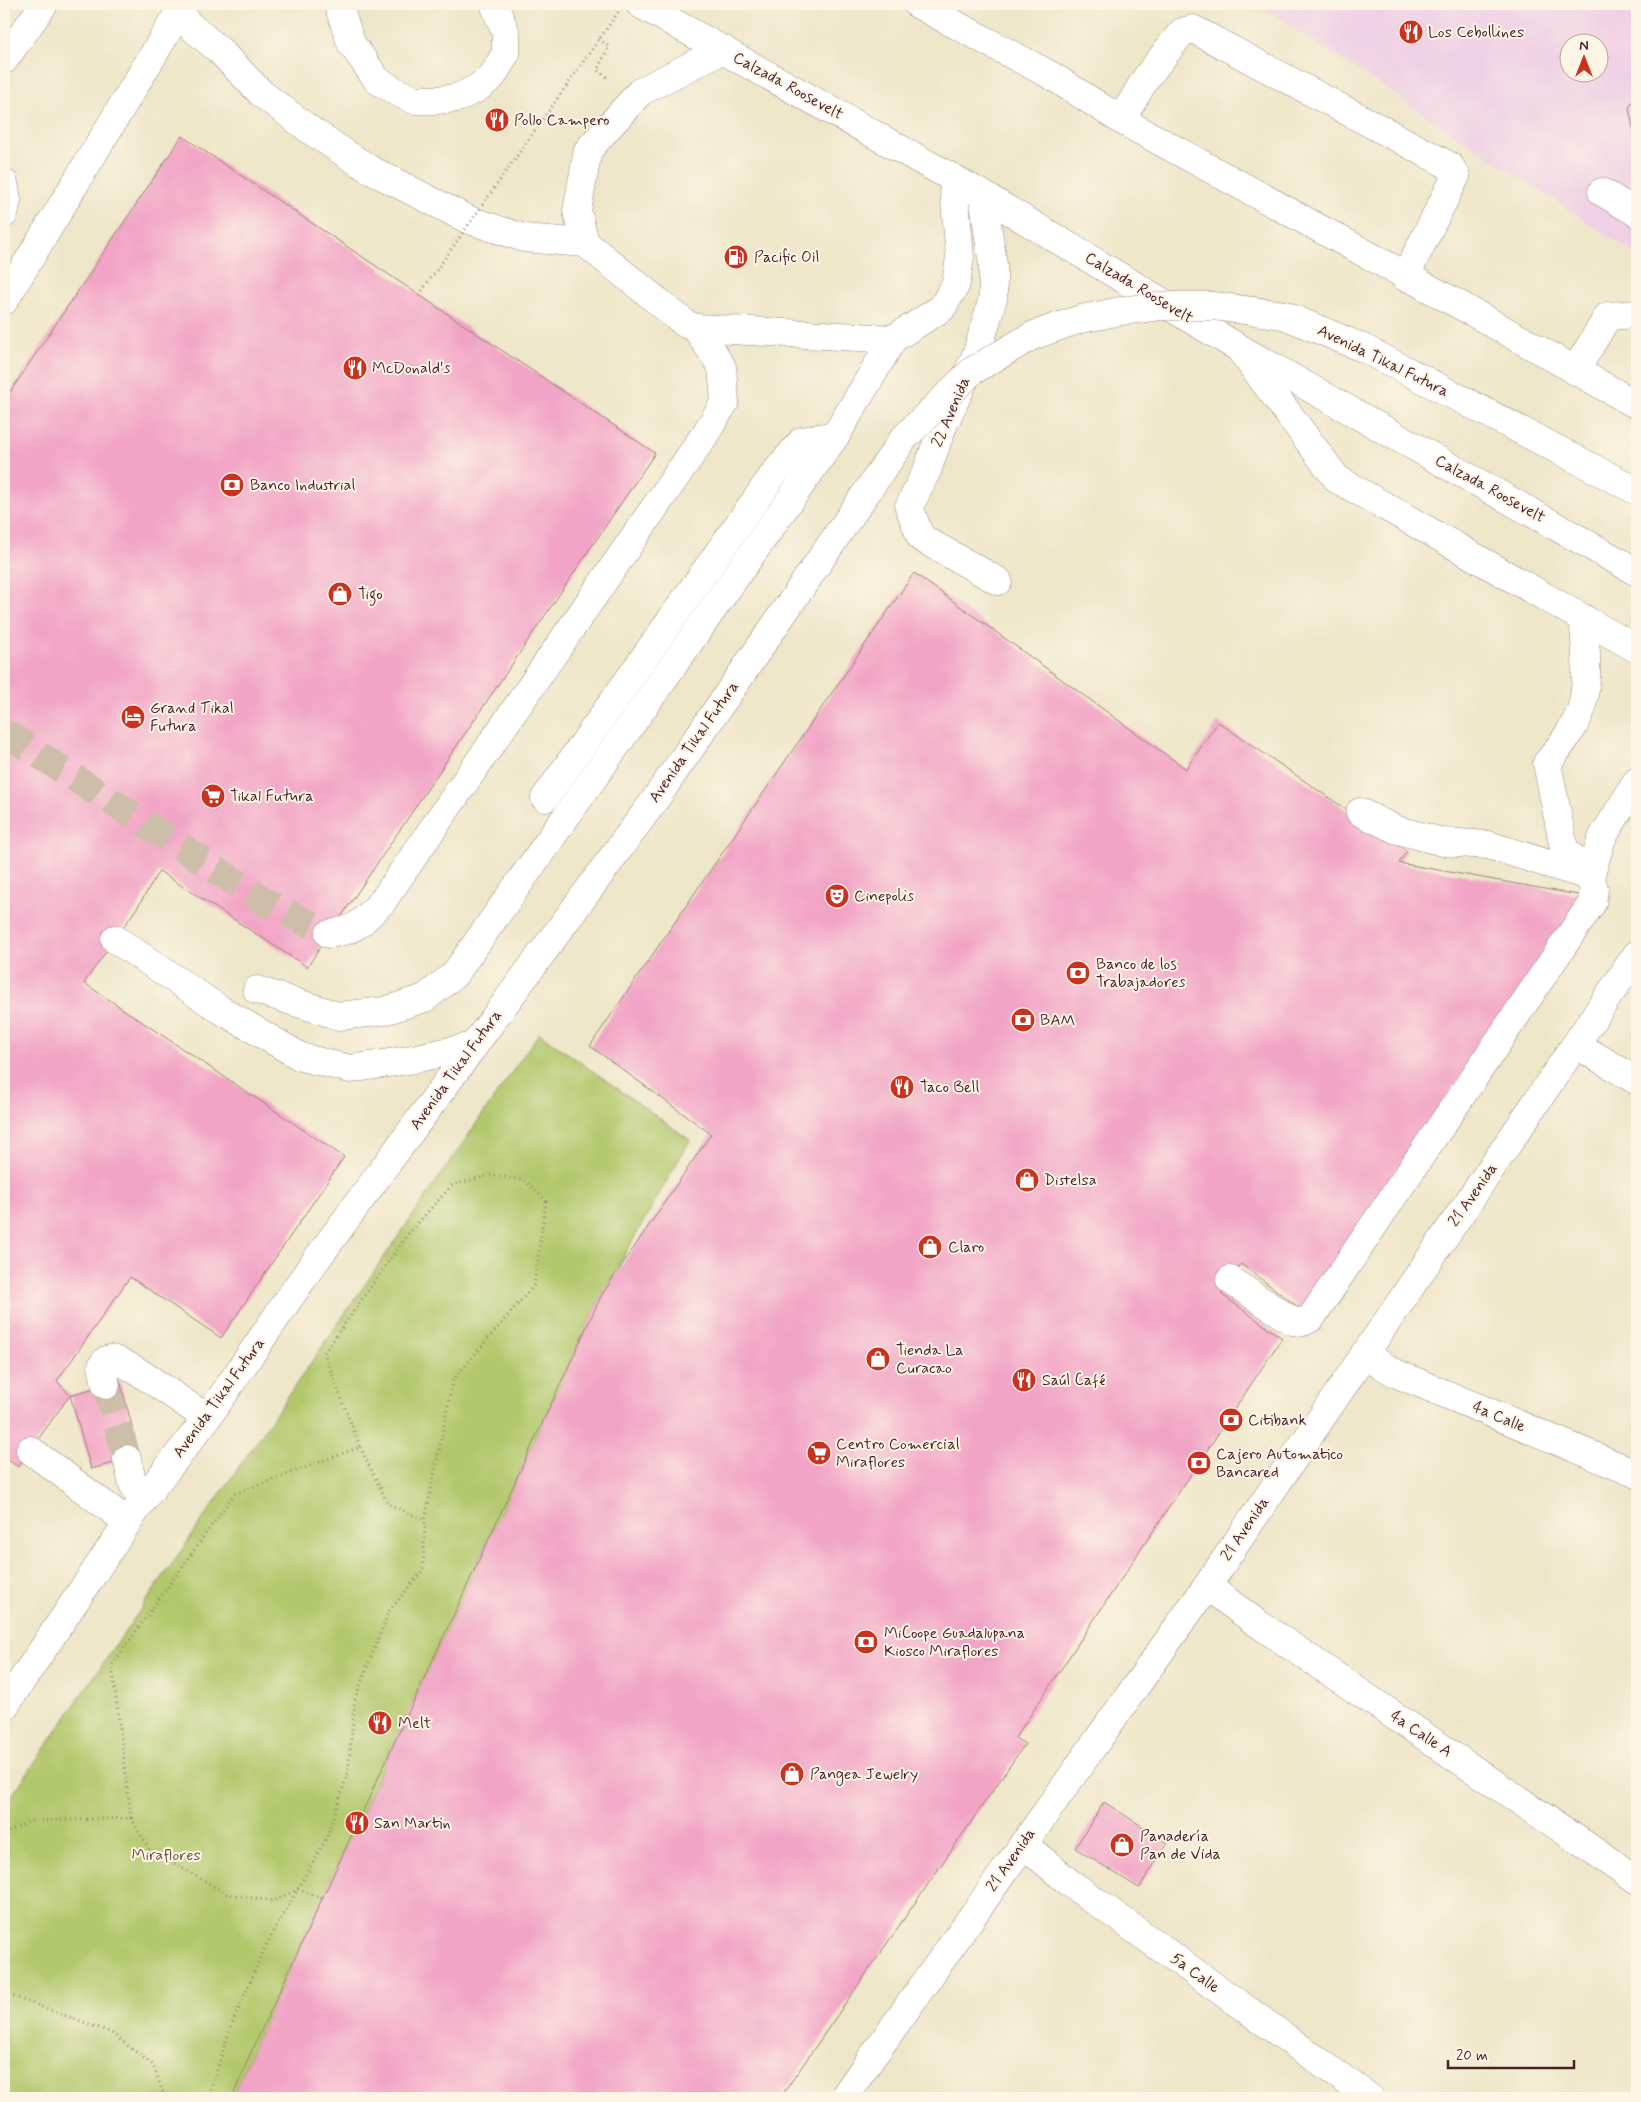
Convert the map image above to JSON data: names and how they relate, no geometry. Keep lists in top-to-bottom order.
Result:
{
  "streets": {
    "main road": [
      "Calzada Roosevelt",
      "Avenida Tikal Futura",
      "22 Avenida",
      "21 Avenida",
      "4a Calle",
      "4a Calle A",
      "5a Calle"
    ]
  },
  "crossings": [
    ["Calzada Roosevelt", "22 Avenida"],
    ["21 Avenida", "4a Calle"],
    ["21 Avenida", "4a Calle A"],
    ["21 Avenida", "5a Calle"]
  ],
  "parks": ["Miraflores"],
  "places": {
    "restaurant": [
      "Los Cebollines",
      "Pollo Campero",
      "McDonald's",
      "Taco Bell",
      "Saúl Café",
      "Melt",
      "San Martin"
    ],
    "fuel station": ["Pacific Oil"],
    "bank": [
      "Banco Industrial",
      "Banco de los Trabajadores",
      "BAM",
      "Citibank",
      "Cajero Automatico Bancared",
      "MiCoope Guadalupana Kiosco Miraflores"
    ],
    "shop": [
      "Tigo",
      "Distelsa",
      "Claro",
      "Tienda La Curacao",
      "Pangea Jewelry",
      "Panadería Pan de Vida"
    ],
    "hotel": ["Grand Tikal Futura"],
    "supermarket": ["Tikal Futura", "Centro Comercial Miraflores"],
    "theatre": ["Cinepolis"]
  },
  "scale_bar": "20 m",
  "north": "top"
}
